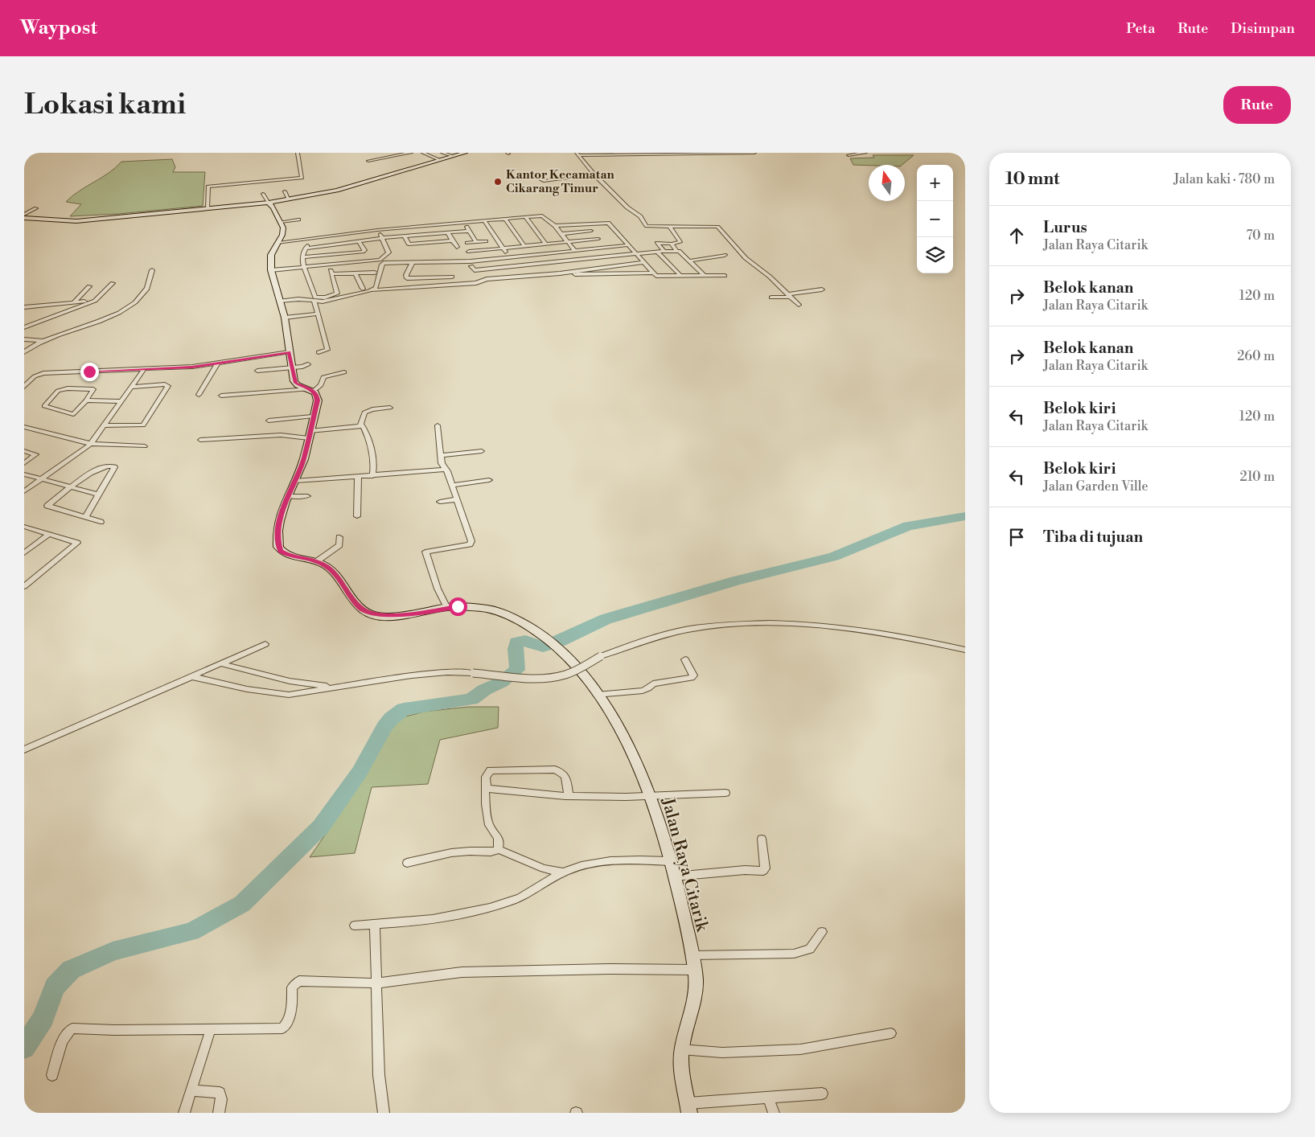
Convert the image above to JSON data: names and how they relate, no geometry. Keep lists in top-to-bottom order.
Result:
{
  "streets": {
    "street": ["Jalan Raya Citarik"]
  },
  "places": ["Kantor Kecamatan Cikarang Timur"],
  "north": "top",
  "page": {
    "header": "Waypost",
    "nav": ["Peta", "Rute", "Disimpan"],
    "buttons": "Rute",
    "title": "Lokasi kami",
    "heading": ["10 mnt", "Jalan kaki · 780 m"],
    "map_buttons": ["+", "−"],
    "list": [
      ["Lurus", "Jalan Raya Citarik", "70 m"],
      ["Belok kanan", "Jalan Raya Citarik", "120 m"],
      ["Belok kanan", "Jalan Raya Citarik", "260 m"],
      ["Belok kiri", "Jalan Raya Citarik", "120 m"],
      ["Belok kiri", "Jalan Garden Ville", "210 m"],
      "Tiba di tujuan"
    ]
  }
}
